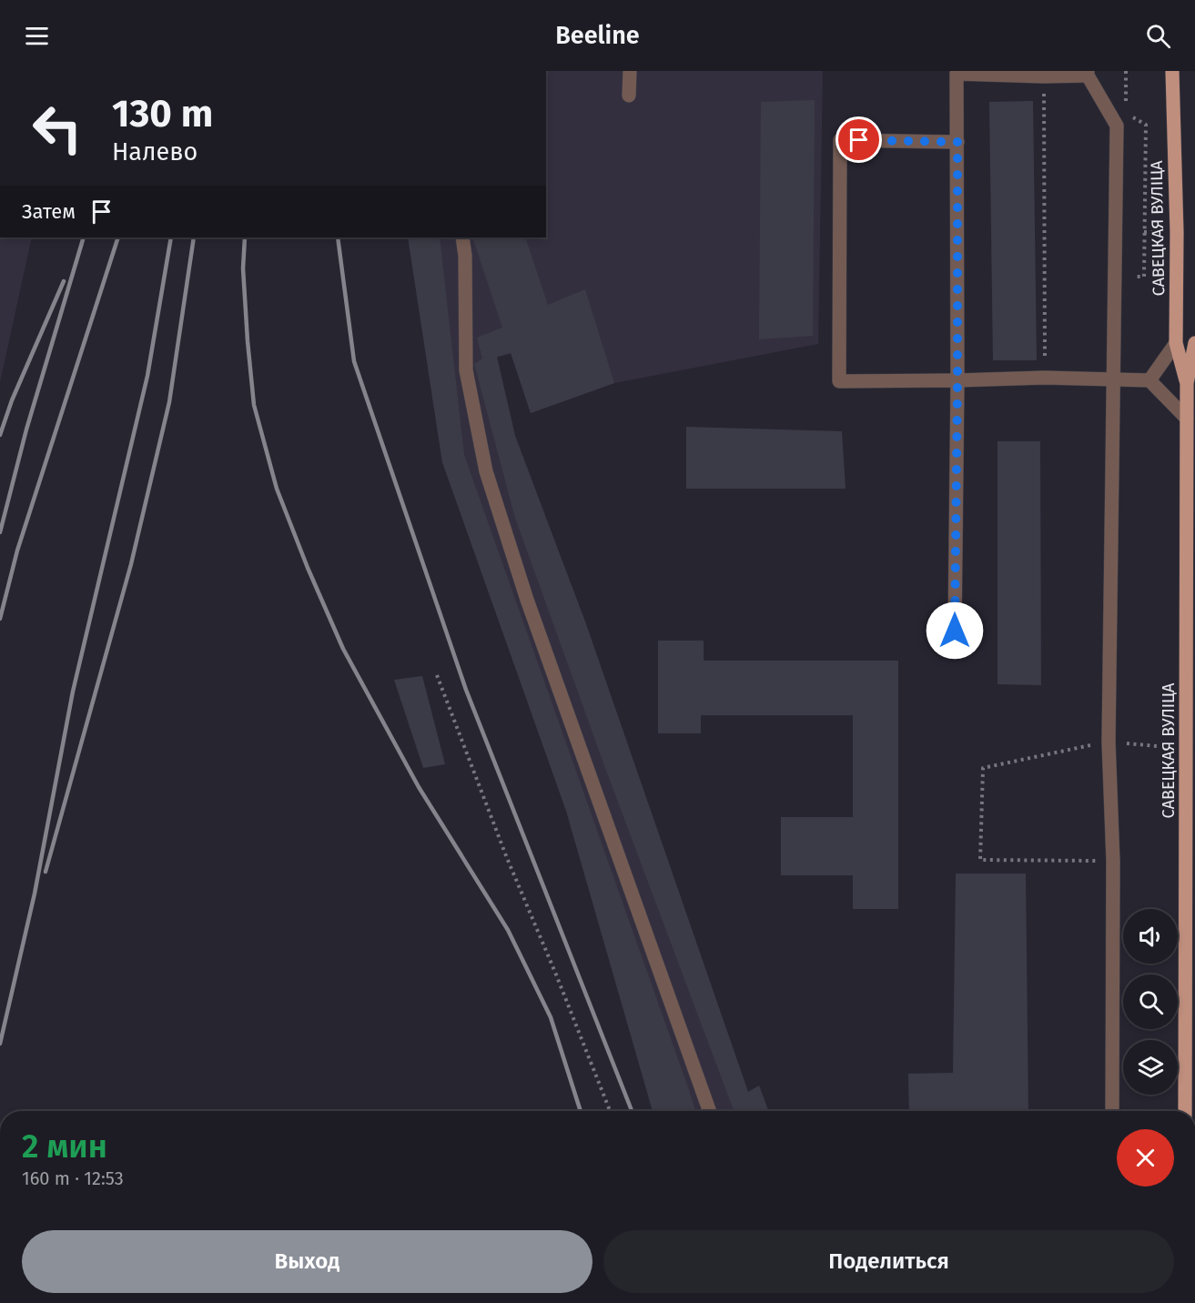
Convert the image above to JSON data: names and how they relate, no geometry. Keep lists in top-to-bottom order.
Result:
{
  "streets": {
    "main road": ["САВЕЦКАЯ ВУЛІЦА"]
  },
  "page": {
    "header": "Beeline",
    "turn": ["130 m", "Налево"],
    "then": "Затем",
    "heading": ["2 мин", "160 m · 12:53"],
    "buttons": ["Выход", "Поделиться"]
  }
}
